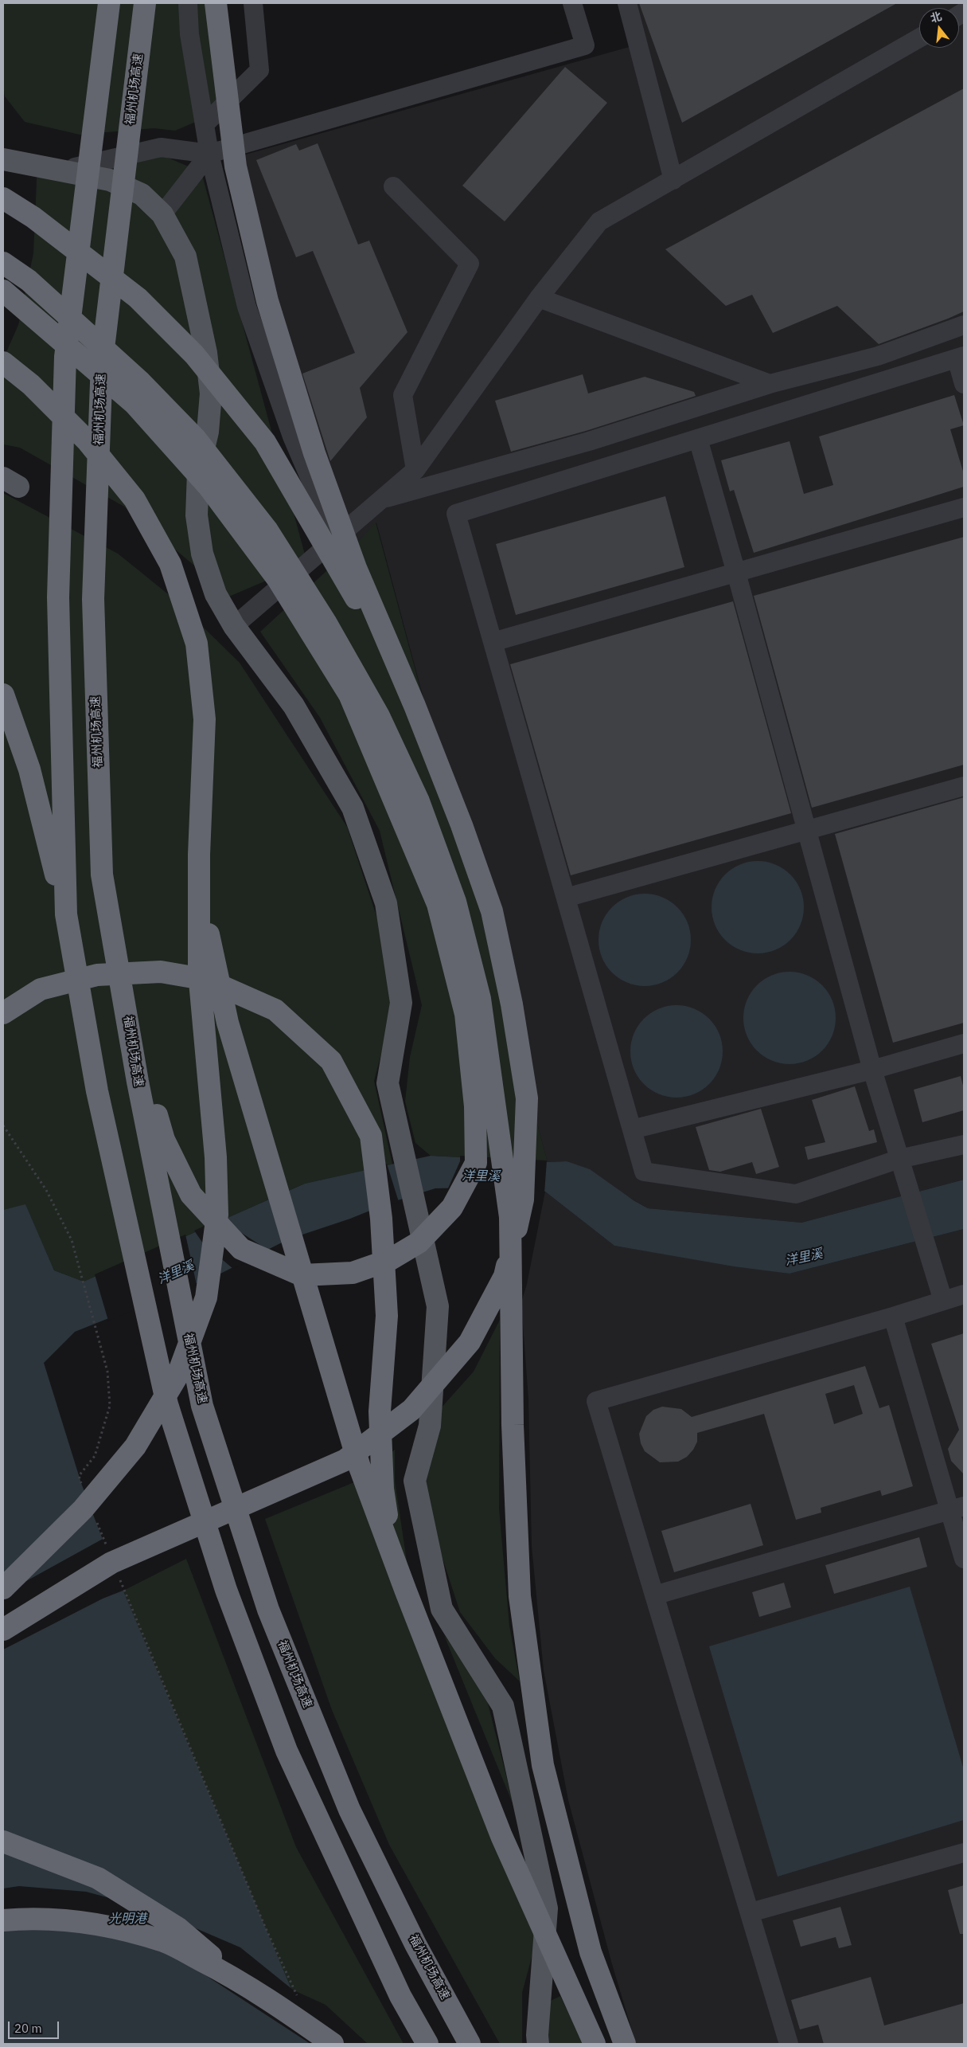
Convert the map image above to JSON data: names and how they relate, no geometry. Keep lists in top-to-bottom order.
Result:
{
  "streets": {
    "highway": ["福州机场高速"]
  },
  "water": ["洋里溪", "光明港"],
  "scale_bar": "20 m",
  "north": "top"
}
